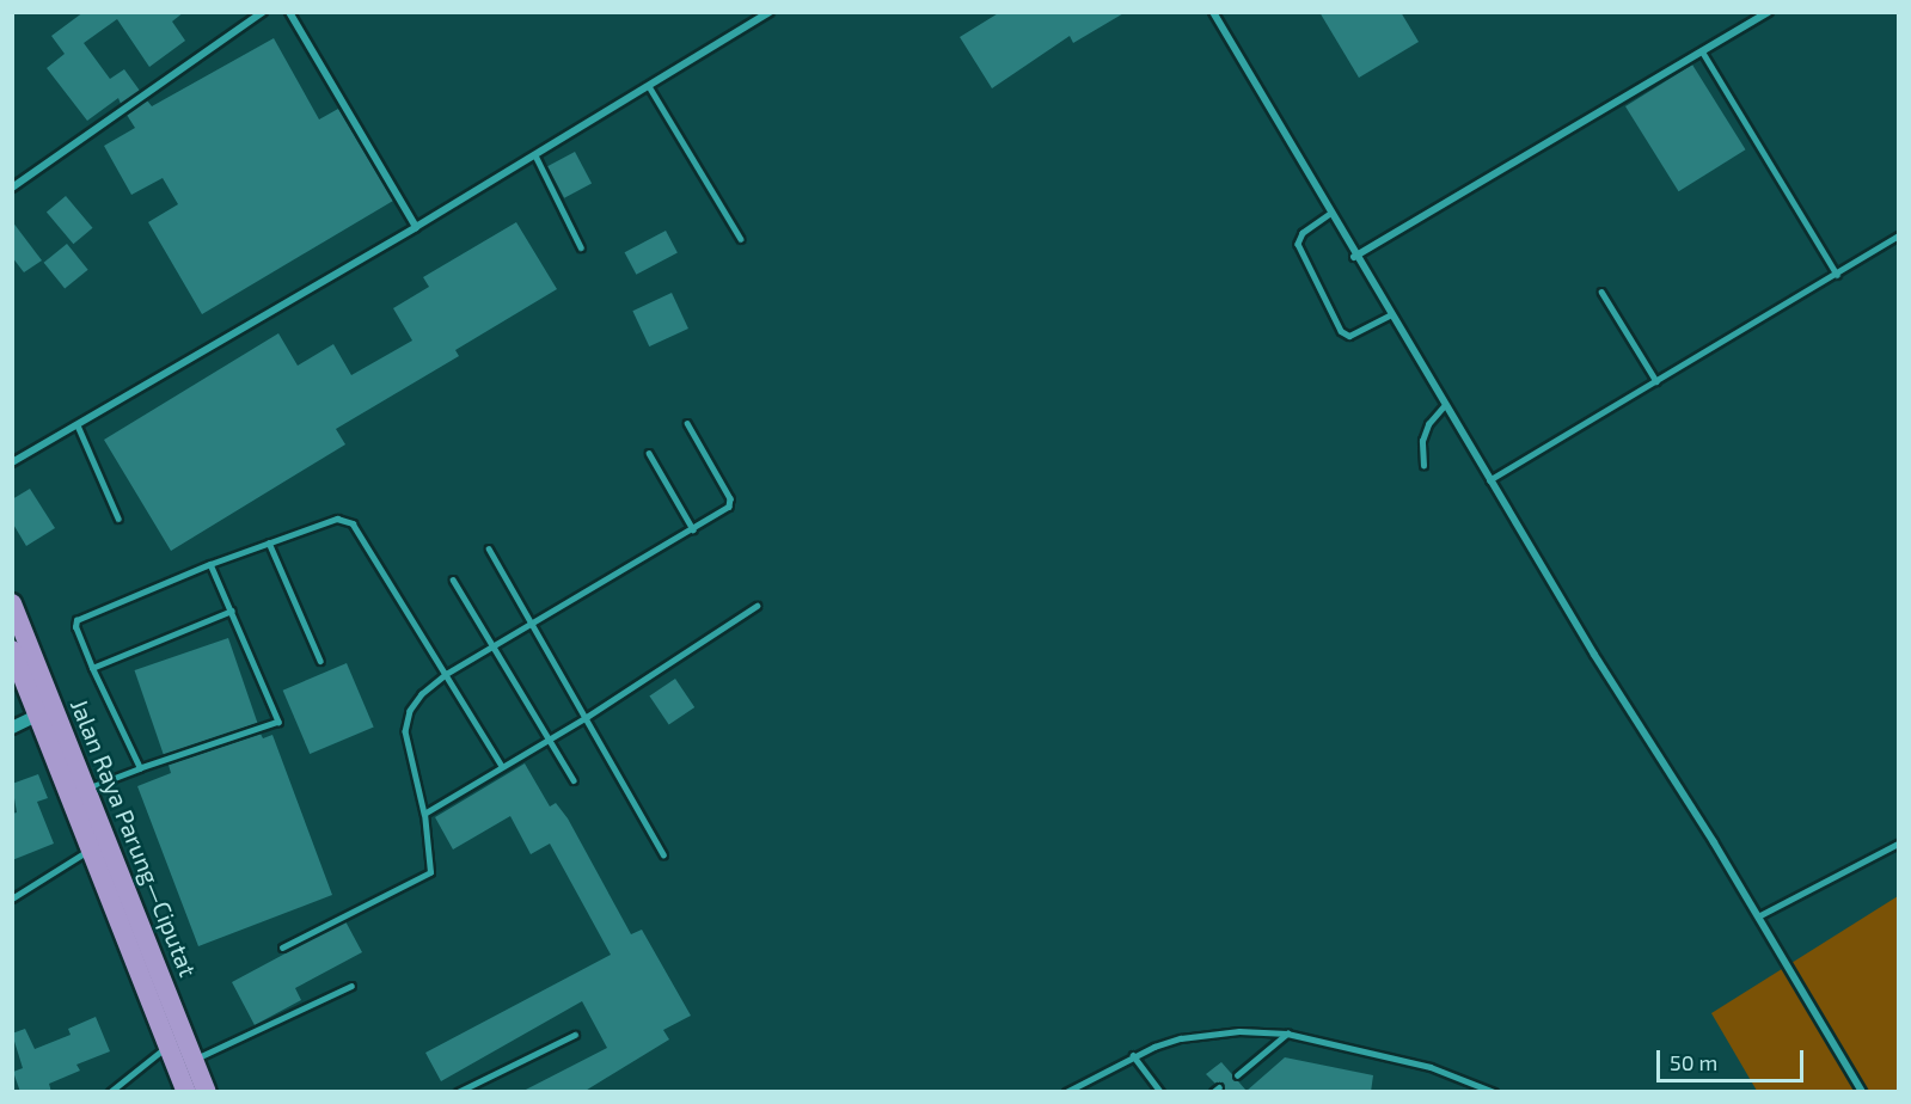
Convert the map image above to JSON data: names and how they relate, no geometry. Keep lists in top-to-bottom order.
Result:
{
  "streets": {
    "highway": ["Jalan Raya Parung—Ciputat"]
  },
  "scale_bar": "50 m"
}
